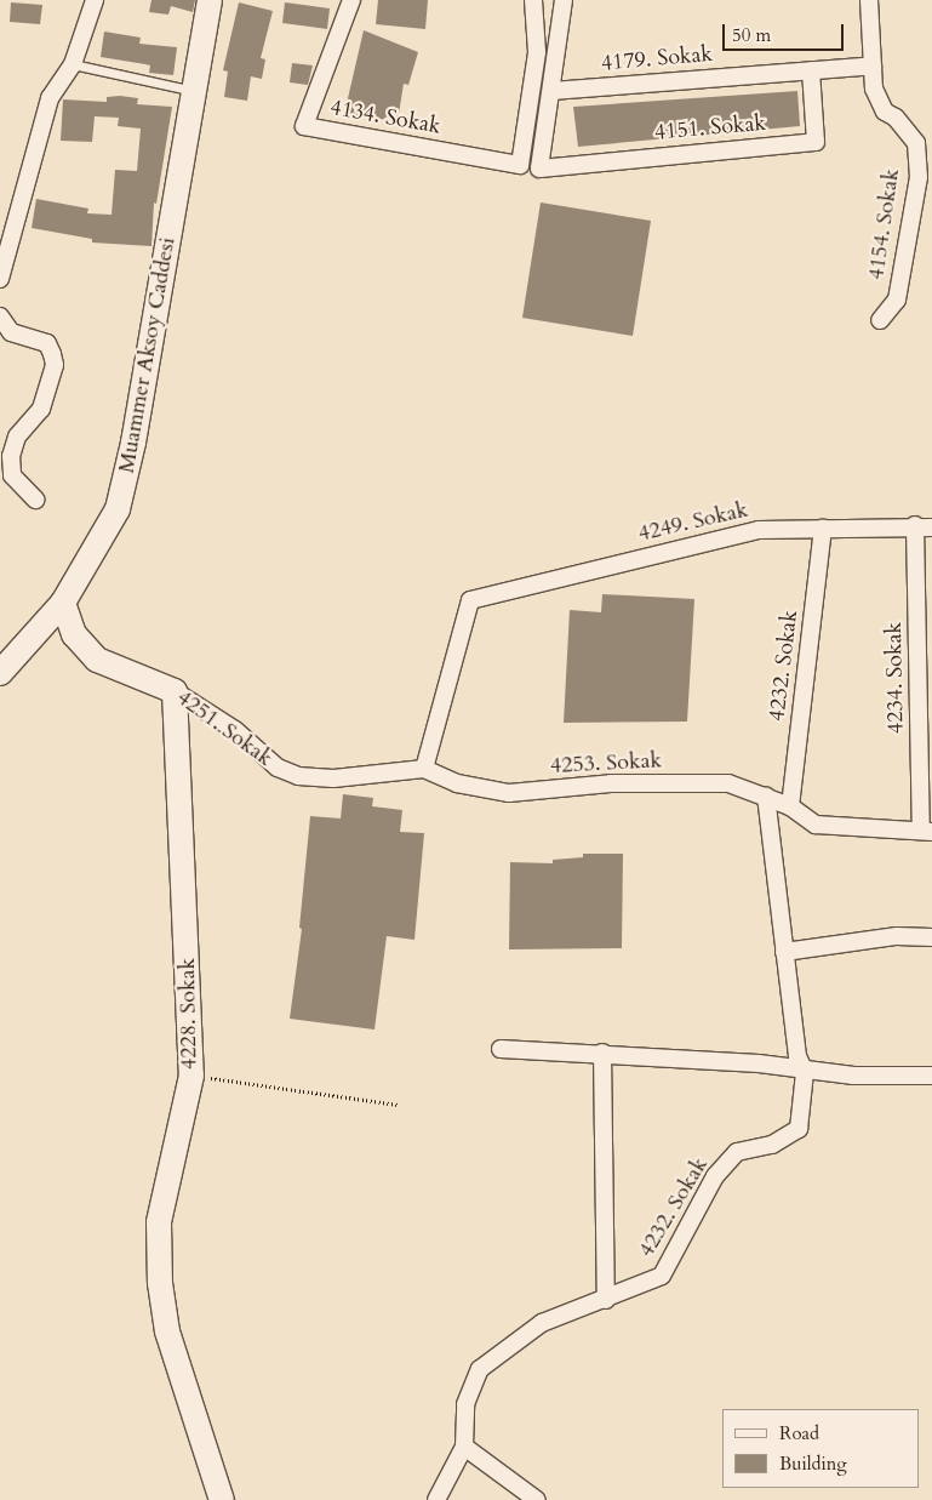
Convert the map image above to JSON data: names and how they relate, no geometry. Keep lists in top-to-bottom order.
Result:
{
  "streets": {
    "street": [
      "4179. Sokak",
      "4134. Sokak",
      "4151. Sokak",
      "4154. Sokak",
      "Muammer Aksoy Caddesi",
      "4249. Sokak",
      "4232. Sokak",
      "4234. Sokak",
      "4251. Sokak",
      "4253. Sokak",
      "4228. Sokak"
    ]
  },
  "crossings": [
    ["4179. Sokak", "4151. Sokak"],
    ["4179. Sokak", "4154. Sokak"],
    ["Muammer Aksoy Caddesi", "4251. Sokak"],
    ["4249. Sokak", "4232. Sokak"],
    ["4249. Sokak", "4234. Sokak"],
    ["4249. Sokak", "4251. Sokak"],
    ["4249. Sokak", "4253. Sokak"],
    ["4232. Sokak", "4253. Sokak"],
    ["4234. Sokak", "4253. Sokak"],
    ["4251. Sokak", "4253. Sokak"],
    ["4251. Sokak", "4228. Sokak"]
  ],
  "legend": ["Road", "Building"],
  "scale_bar": "50 m"
}
